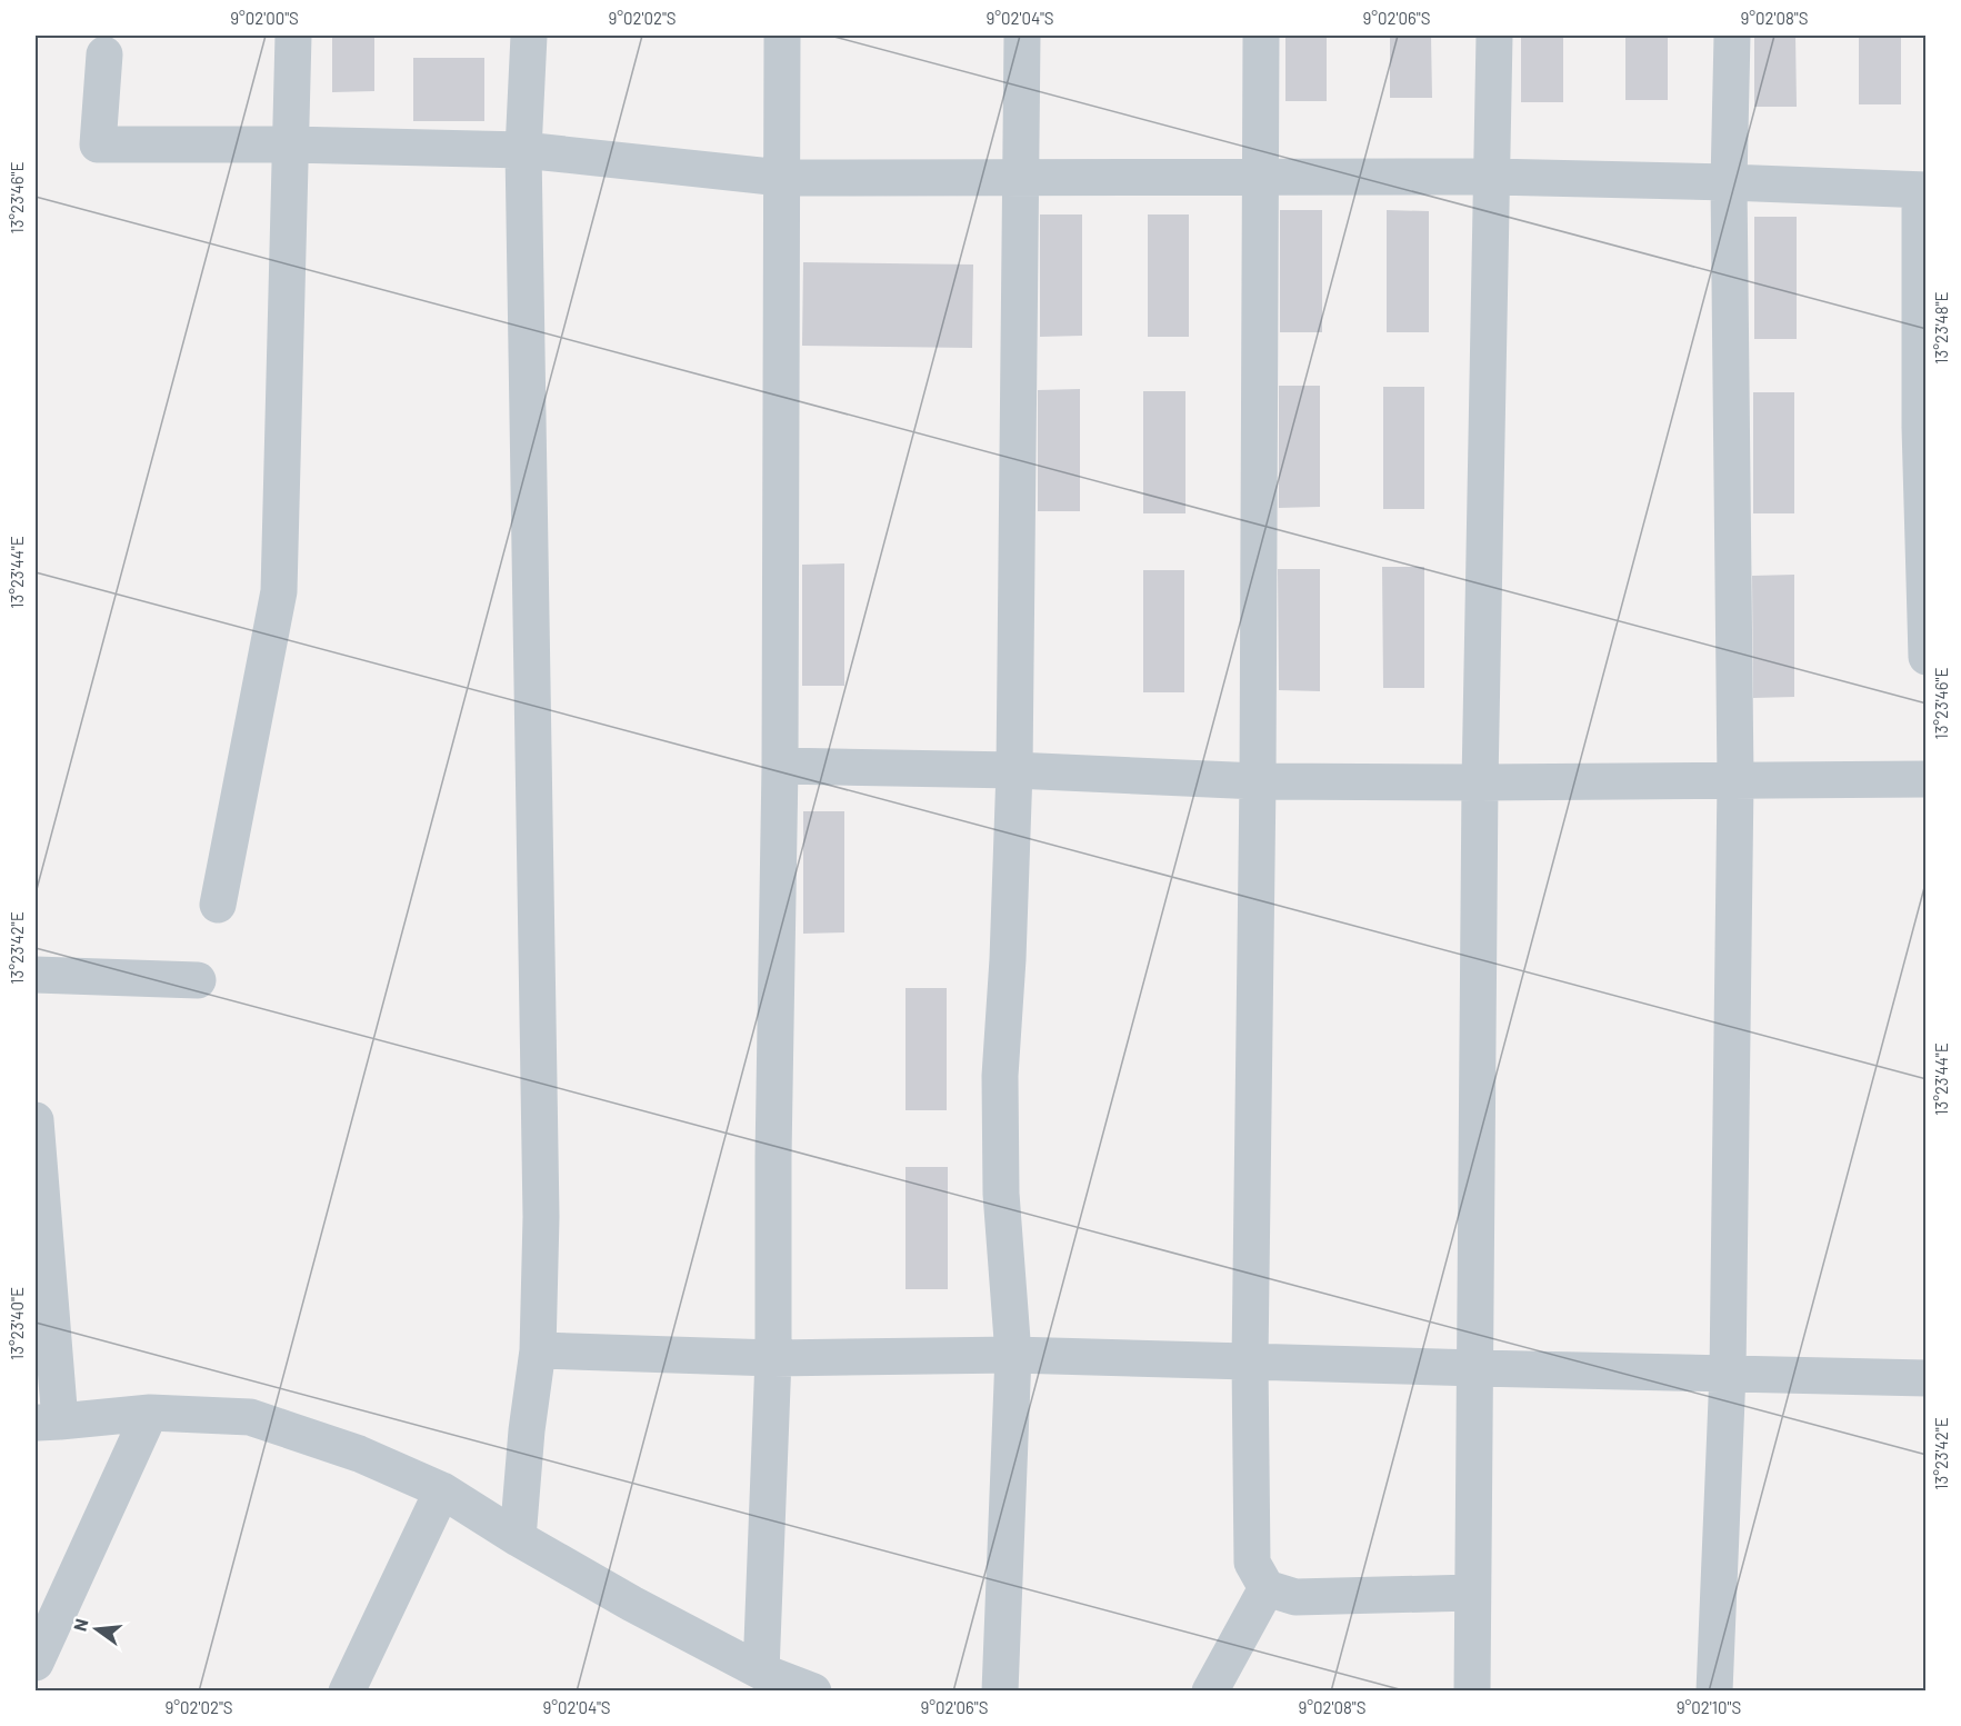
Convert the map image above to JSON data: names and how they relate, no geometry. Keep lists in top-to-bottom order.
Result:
{
  "north": "left",
  "coordinates": [
    "9°02'00\"S",
    "9°02'02\"S",
    "9°02'04\"S",
    "9°02'06\"S",
    "9°02'08\"S",
    "13°23'46\"E",
    "13°23'48\"E",
    "13°23'44\"E",
    "13°23'42\"E",
    "13°23'40\"E",
    "9°02'10\"S"
  ]
}
